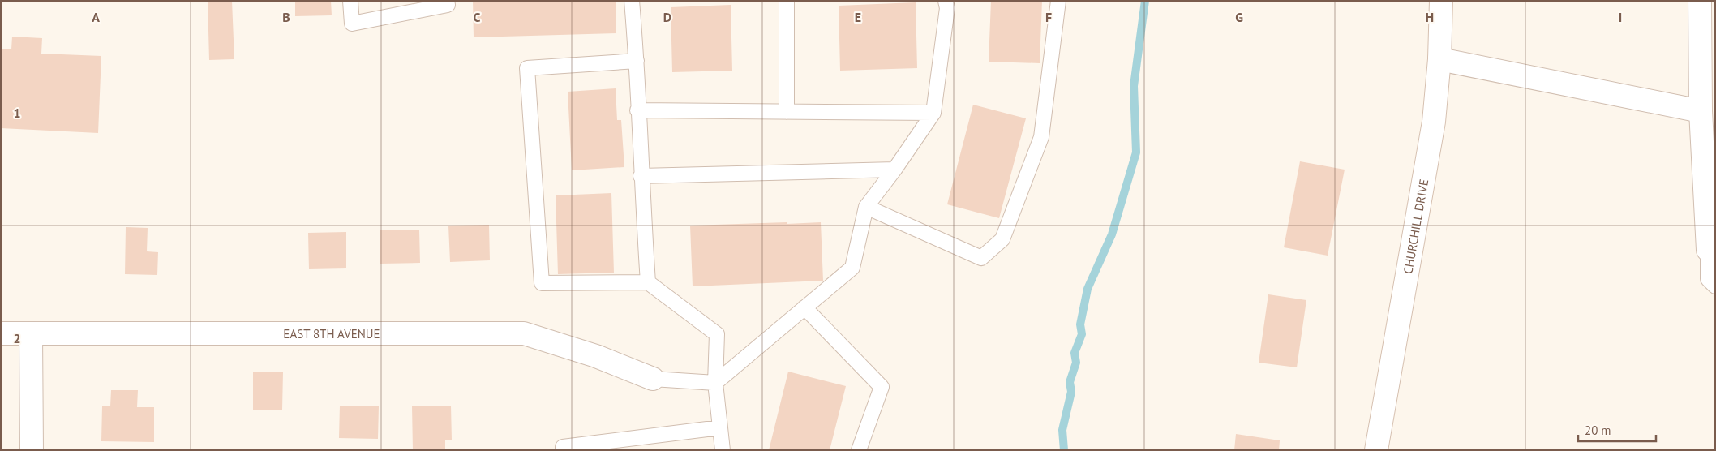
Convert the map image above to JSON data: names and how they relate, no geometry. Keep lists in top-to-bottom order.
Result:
{
  "streets": {
    "street": ["CHURCHILL DRIVE", "EAST 8TH AVENUE"]
  },
  "scale_bar": "20 m",
  "grid": {
    "columns": [
      "A",
      "B",
      "C",
      "D",
      "E",
      "F",
      "G",
      "H",
      "I"
    ],
    "rows": ["1", "2"]
  }
}
